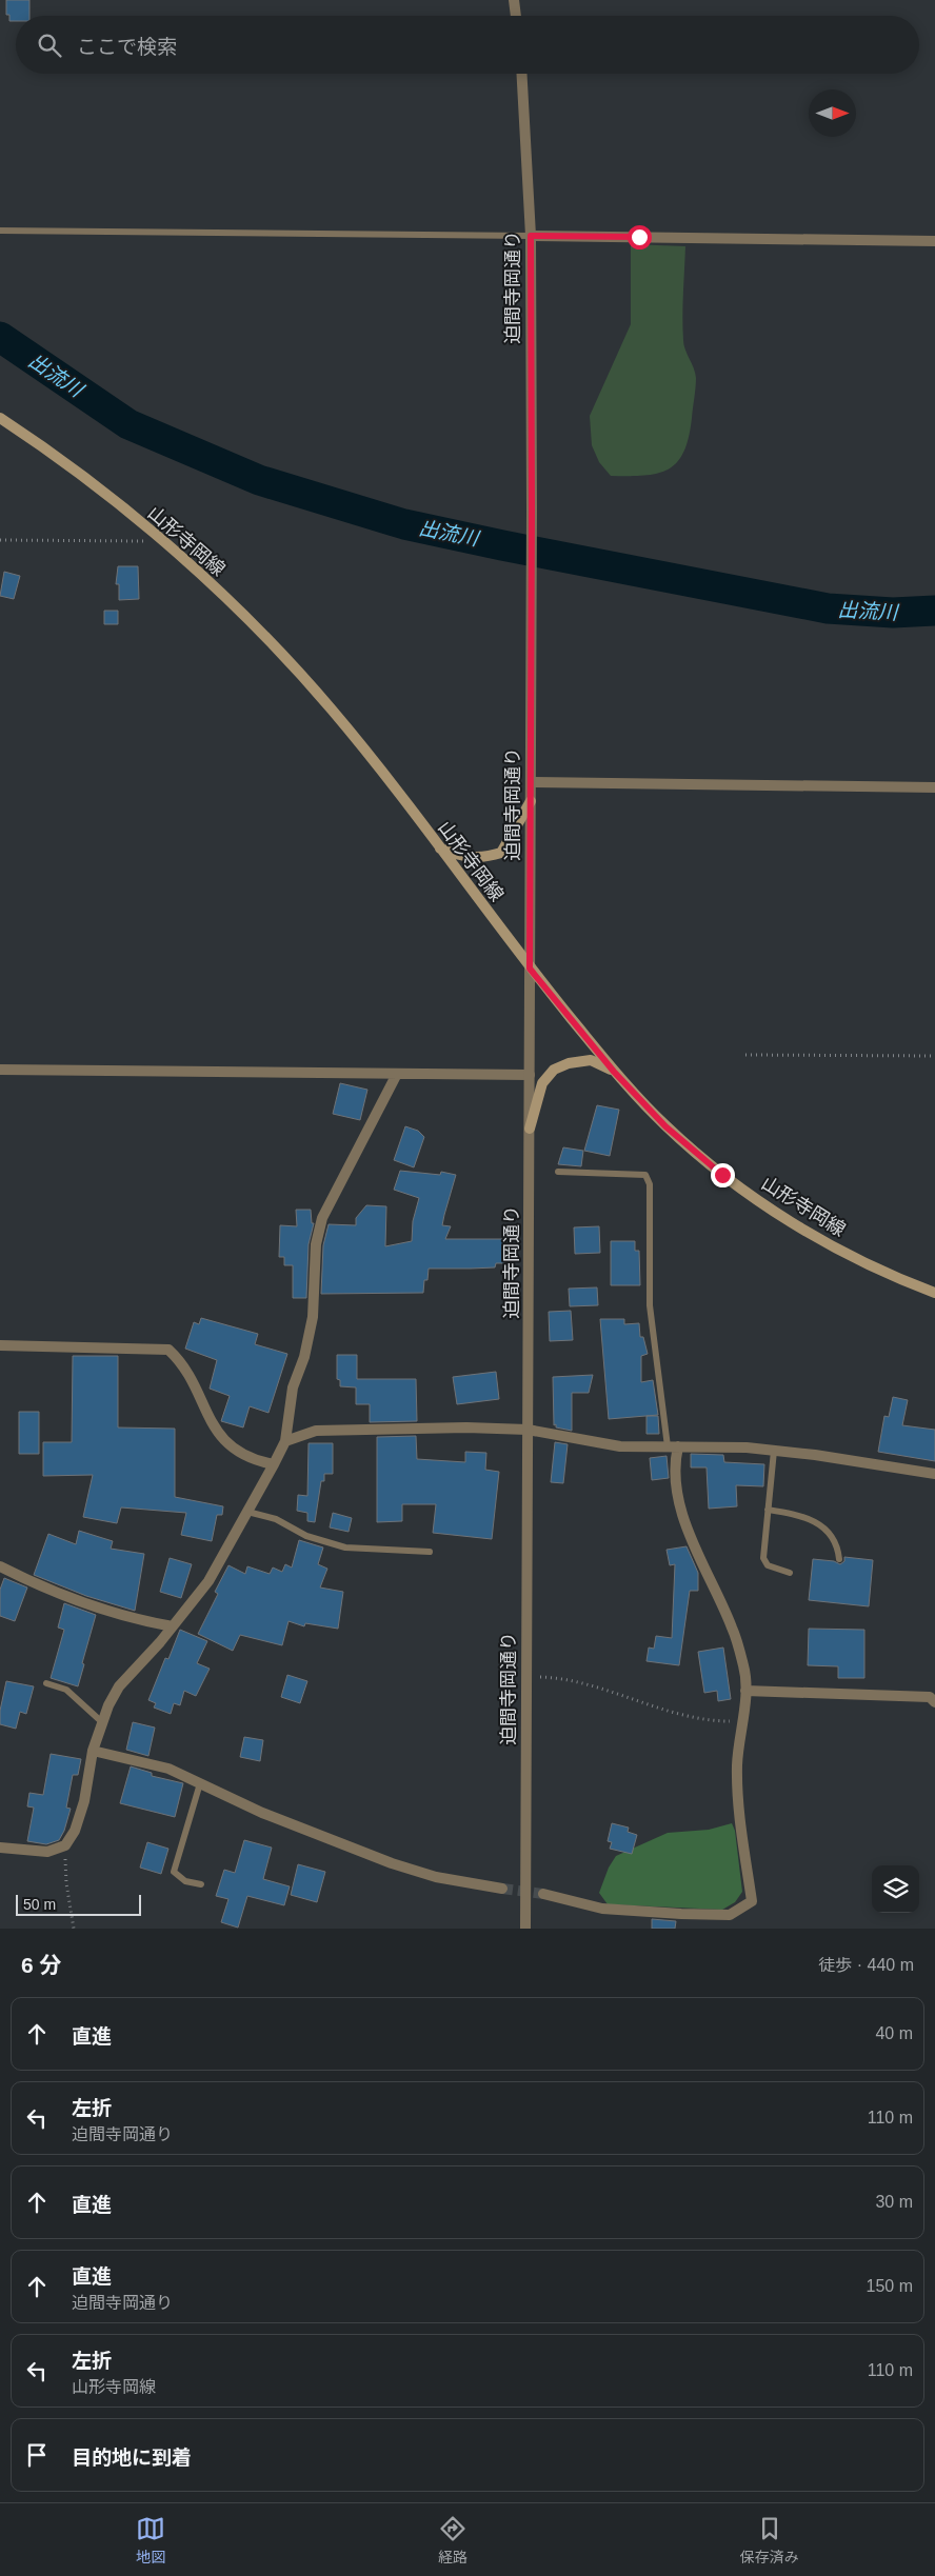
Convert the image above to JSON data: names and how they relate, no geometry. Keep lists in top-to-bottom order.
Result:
{
  "streets": {
    "main road": ["山形寺岡線"],
    "street": ["迫間寺岡通り"]
  },
  "crossings": [
    ["迫間寺岡通り", "山形寺岡線"]
  ],
  "water": ["出流川"],
  "scale_bar": "50 m",
  "north": "right",
  "page": {
    "search": "ここで検索",
    "scale": "50 m",
    "heading": ["6 分", "徒歩 · 440 m"],
    "list": [
      ["直進", "40 m"],
      ["左折", "迫間寺岡通り", "110 m"],
      ["直進", "30 m"],
      ["直進", "迫間寺岡通り", "150 m"],
      ["左折", "山形寺岡線", "110 m"],
      "目的地に到着"
    ],
    "nav": ["地図", "経路", "保存済み"]
  }
}
